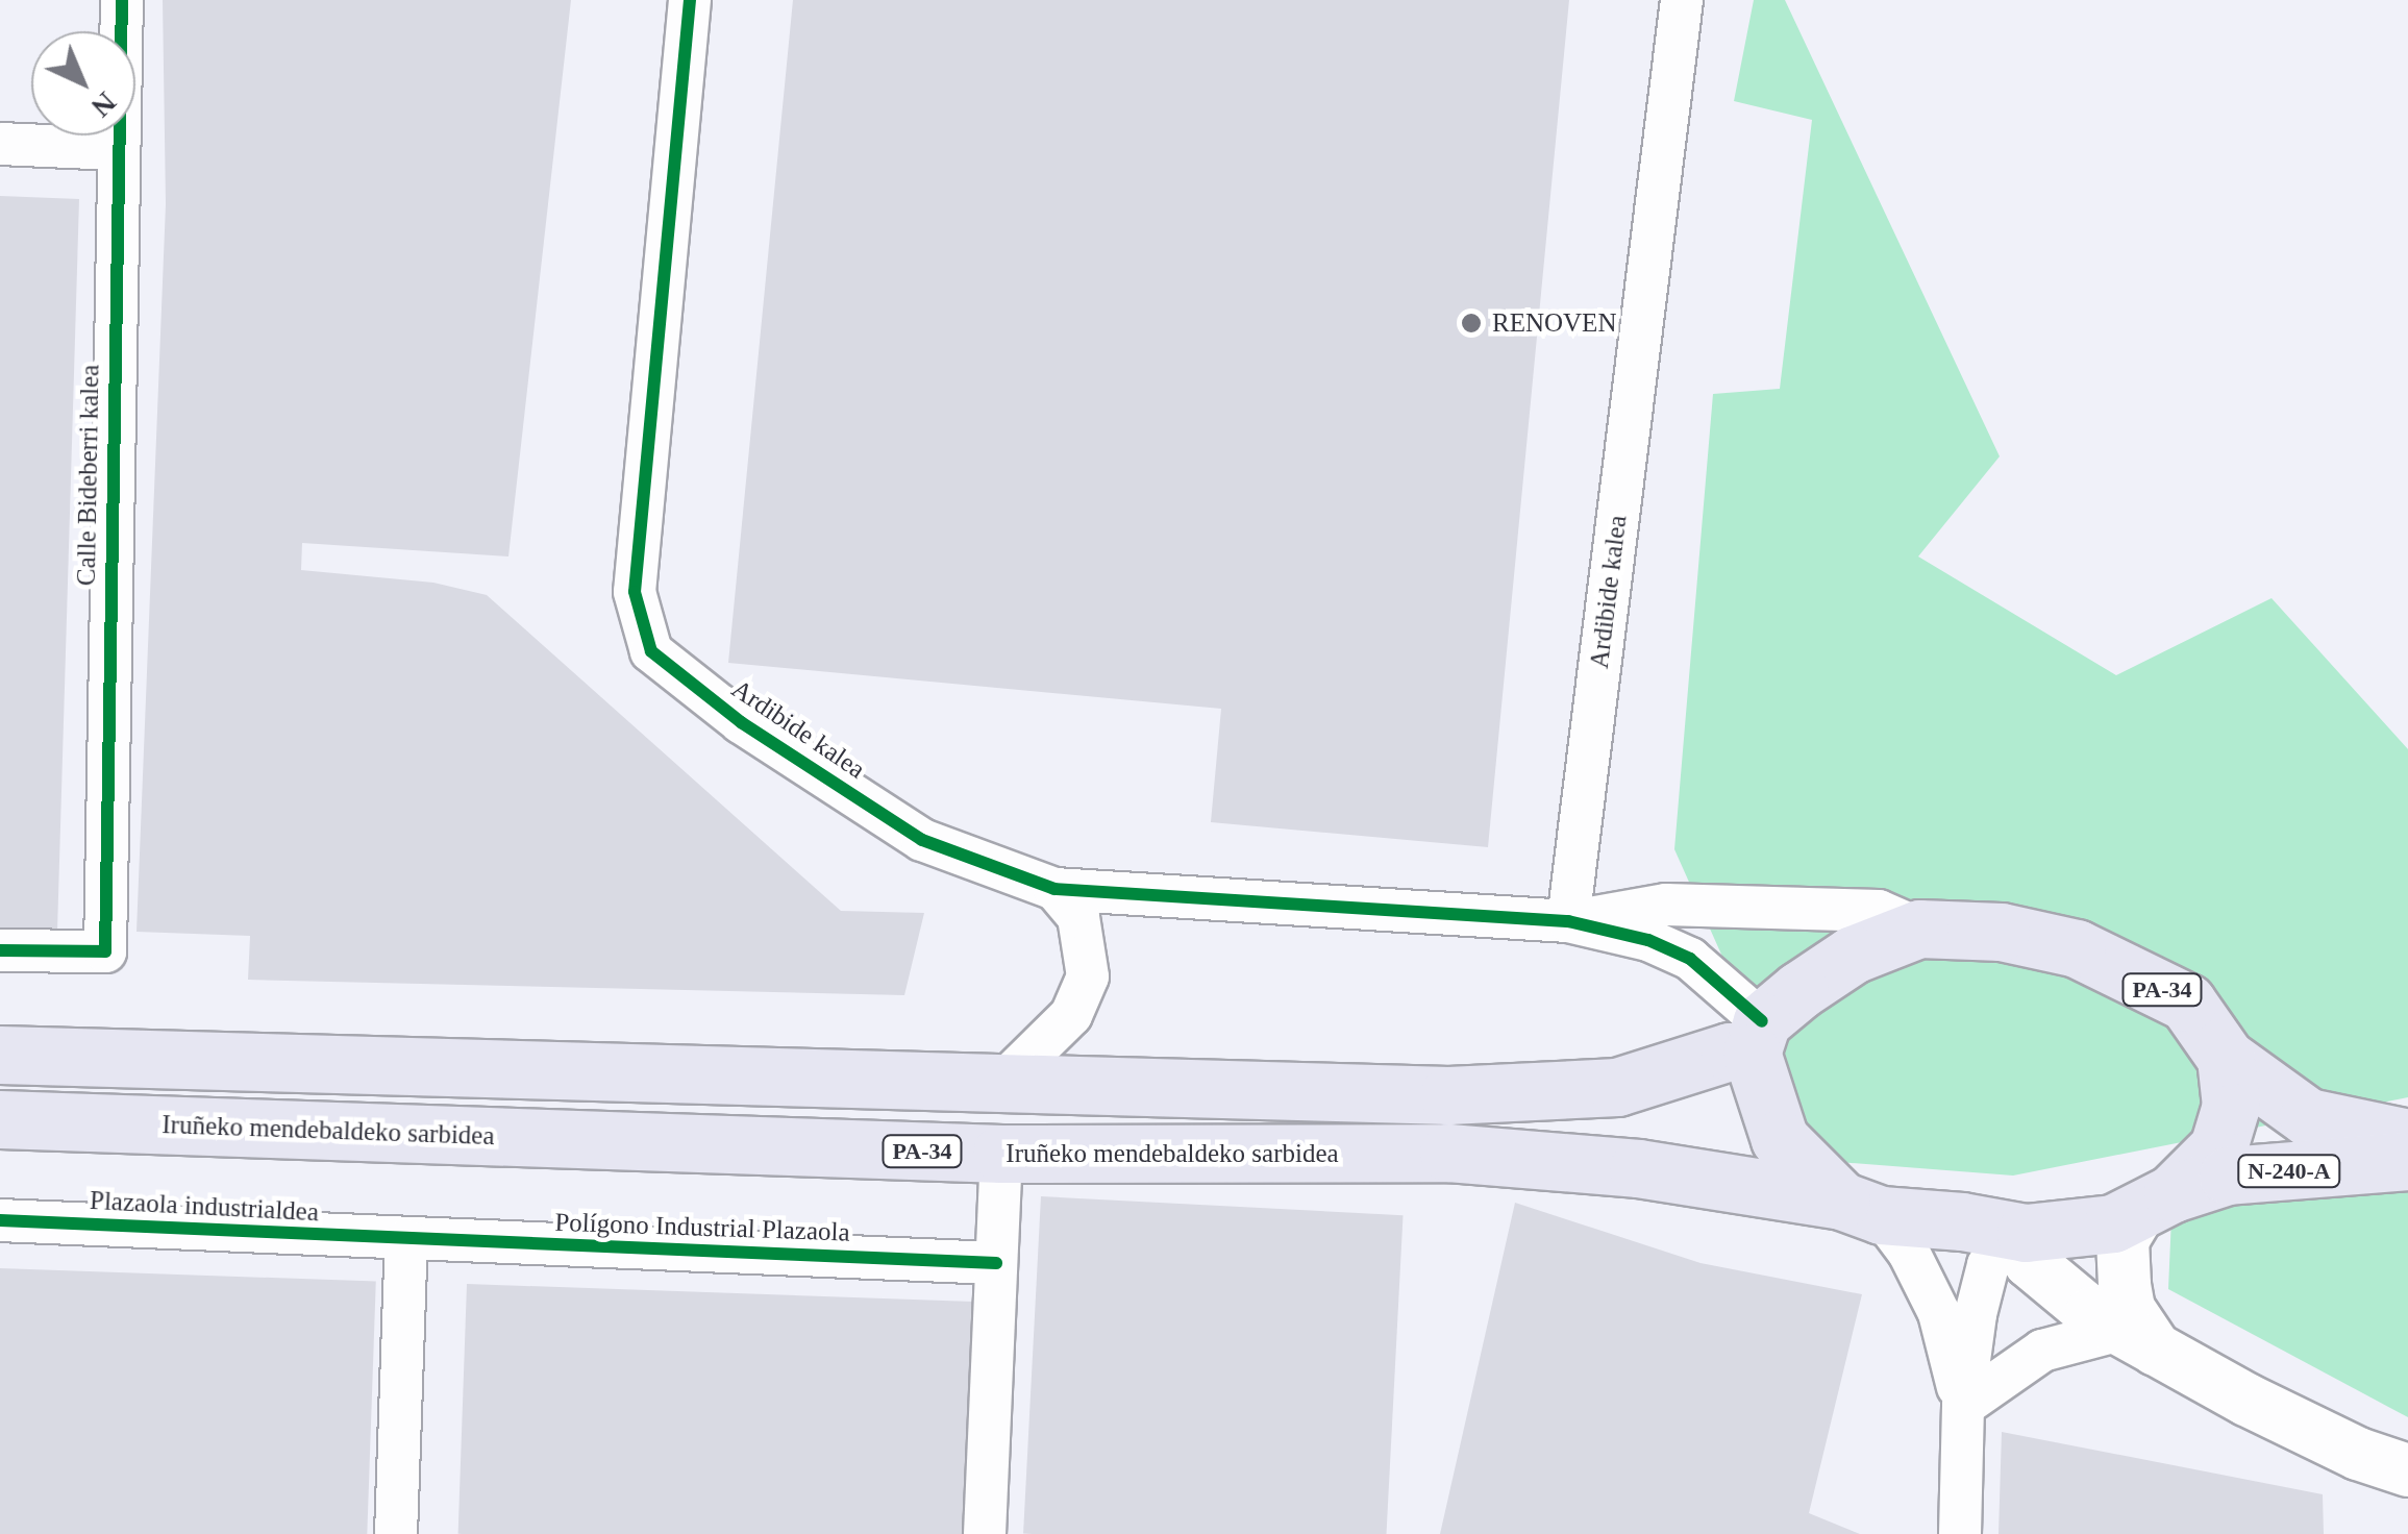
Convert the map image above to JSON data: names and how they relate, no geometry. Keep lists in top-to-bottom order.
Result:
{
  "streets": {
    "highway": ["PA-34", "Iruñeko mendebaldeko sarbidea", "N-240-A"],
    "street": [
      "Calle Bideberri kalea",
      "Ardibide kalea",
      "Plazaola industrialdea",
      "Polígono Industrial Plazaola"
    ]
  },
  "crossings": [
    ["PA-34", "Iruñeko mendebaldeko sarbidea"],
    ["PA-34", "N-240-A"],
    ["Iruñeko mendebaldeko sarbidea", "N-240-A"],
    ["Plazaola industrialdea", "Polígono Industrial Plazaola"]
  ],
  "places": ["RENOVEN"],
  "north": "bottom right"
}
